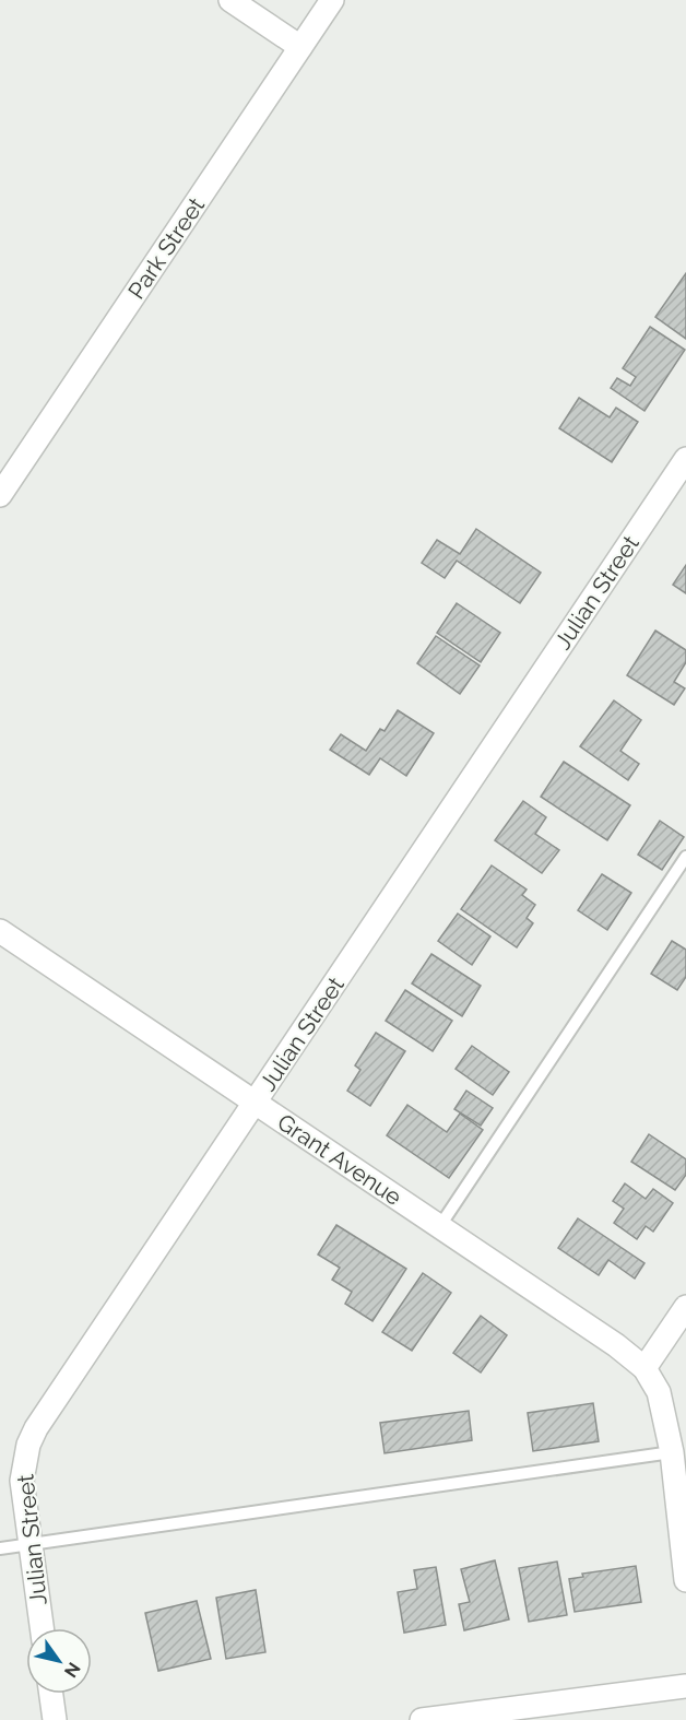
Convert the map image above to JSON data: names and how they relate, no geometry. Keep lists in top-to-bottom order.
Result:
{
  "streets": {
    "street": ["Park Street", "Julian Street", "Grant Avenue"]
  },
  "crossings": [
    ["Julian Street", "Grant Avenue"]
  ],
  "north": "bottom right"
}
